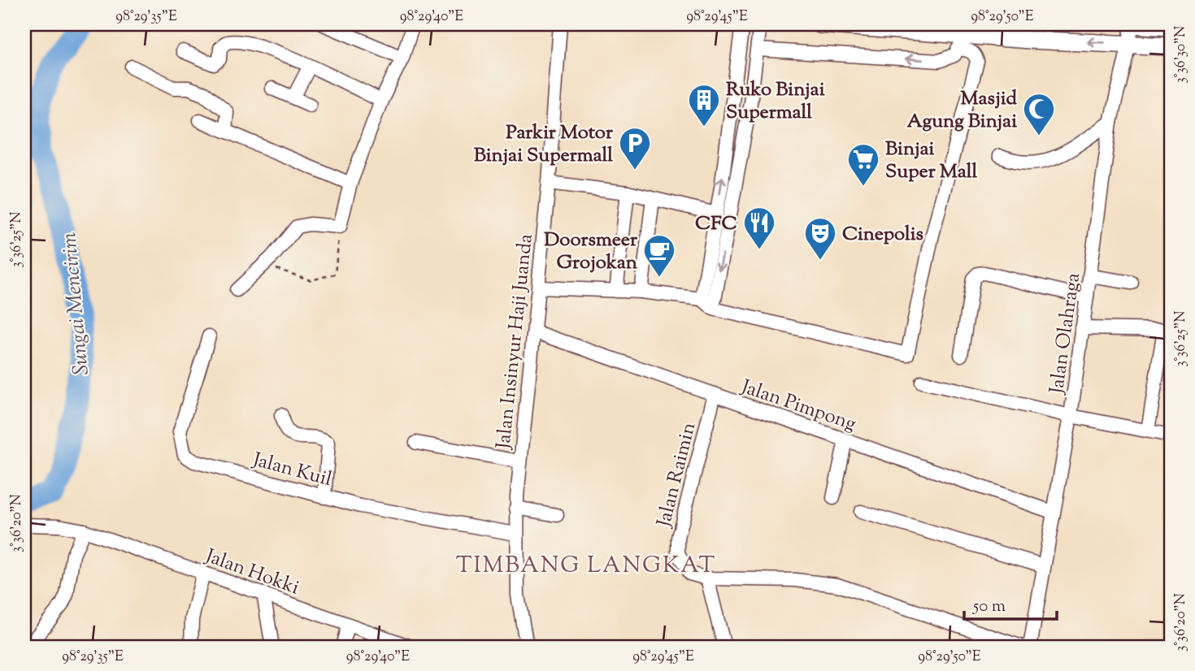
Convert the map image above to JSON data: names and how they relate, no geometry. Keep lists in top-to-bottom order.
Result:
{
  "streets": {
    "street": [
      "Jalan Olahraga",
      "Jalan Insinyur Haji Juanda",
      "Jalan Pimpong",
      "Jalan Kuil",
      "Jalan Raimin",
      "Jalan Hokki"
    ]
  },
  "crossings": [
    ["Jalan Olahraga", "Jalan Pimpong"],
    ["Jalan Insinyur Haji Juanda", "Jalan Pimpong"],
    ["Jalan Insinyur Haji Juanda", "Jalan Kuil"],
    ["Jalan Pimpong", "Jalan Raimin"]
  ],
  "districts": ["TIMBANG LANGKAT"],
  "water": ["Sungai Mencirim"],
  "places": {
    "building": ["Ruko Binjai Supermall"],
    "mosque": ["Masjid Agung Binjai"],
    "parking": ["Parkir Motor Binjai Supermall"],
    "supermarket": ["Binjai Super Mall"],
    "restaurant": ["CFC"],
    "theatre": ["Cinepolis"],
    "cafe": ["Doorsmeer Grojokan"]
  },
  "scale_bar": "50 m",
  "coordinates": [
    "98°29'35\"E",
    "98°29'40\"E",
    "98°29'45\"E",
    "98°29'50\"E",
    "3°36'30\"N",
    "3°36'25\"N",
    "3°36'20\"N"
  ]
}
